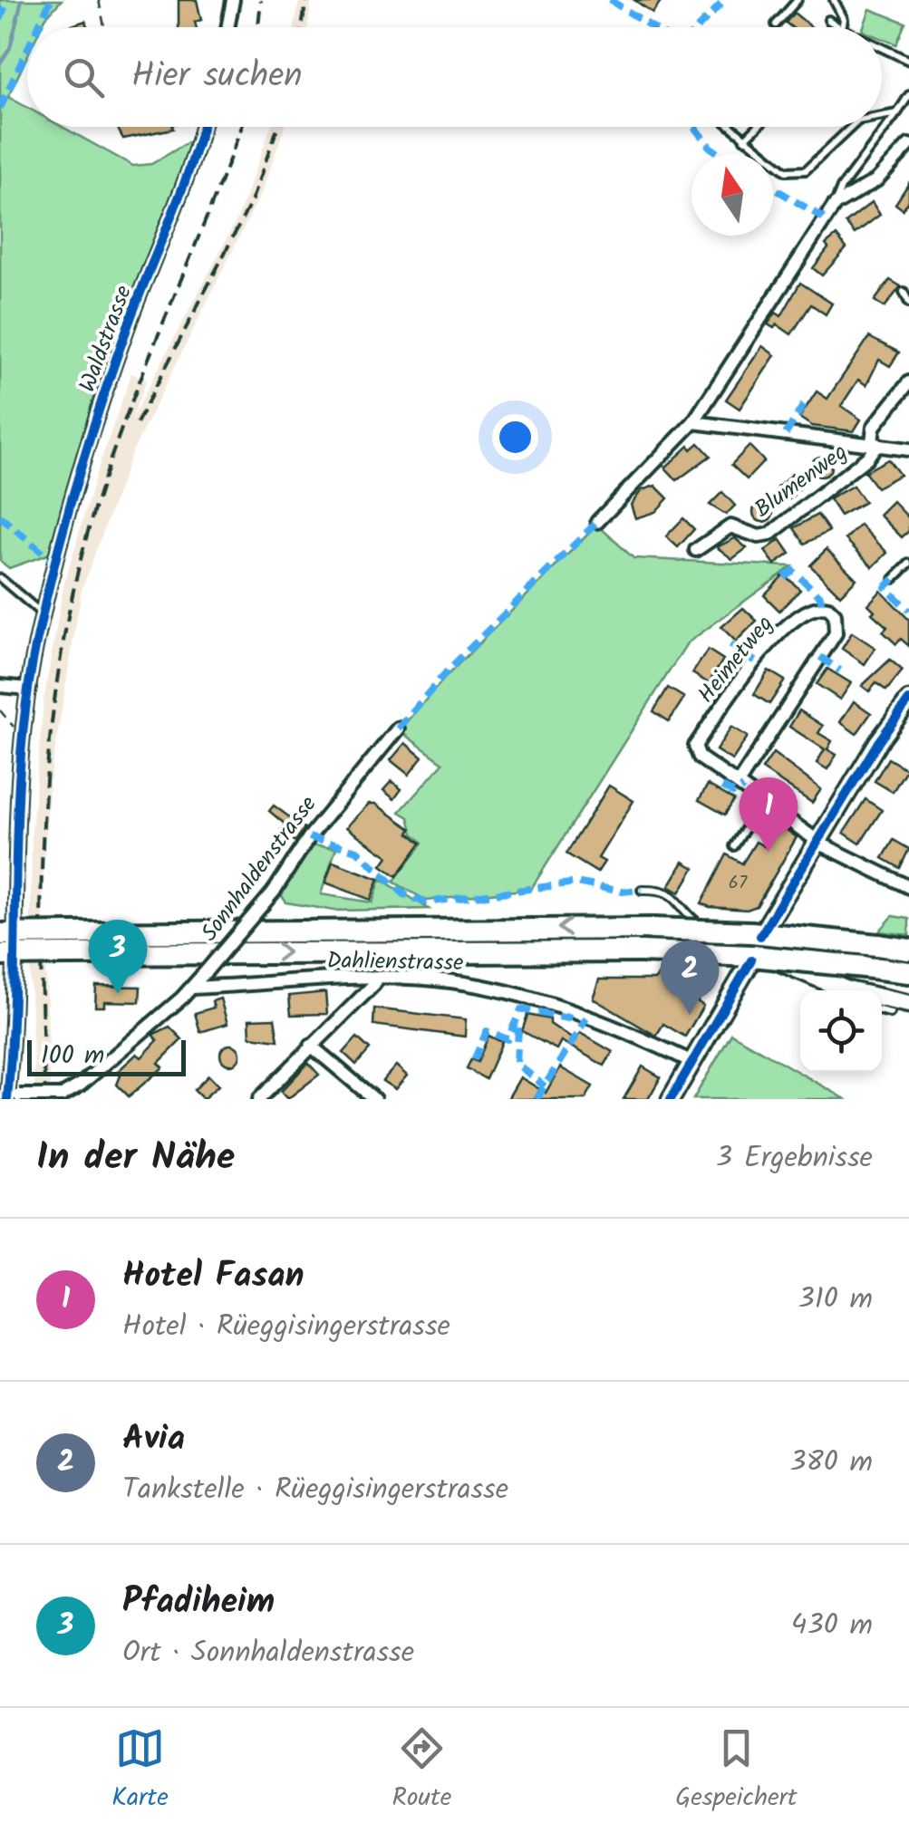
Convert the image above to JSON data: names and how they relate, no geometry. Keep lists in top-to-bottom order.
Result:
{
  "streets": {
    "street": [
      "Waldstrasse",
      "Blumenweg",
      "Heimetweg",
      "Sonnhaldenstrasse",
      "Dahlienstrasse"
    ]
  },
  "crossings": [
    ["Waldstrasse", "Sonnhaldenstrasse"],
    ["Sonnhaldenstrasse", "Dahlienstrasse"]
  ],
  "house_numbers": ["67"],
  "scale_bar": "100 m",
  "north": "top",
  "page": {
    "search": "Hier suchen",
    "pins": ["1", "3", "2"],
    "scale": "100 m",
    "heading": ["In der Nähe", "3 Ergebnisse"],
    "list": [
      {
        "mark": "1",
        "name": "Hotel Fasan",
        "note": "Hotel · Rüeggisingerstrasse",
        "value": "310 m"
      },
      {
        "mark": "2",
        "name": "Avia",
        "note": "Tankstelle · Rüeggisingerstrasse",
        "value": "380 m"
      },
      {
        "mark": "3",
        "name": "Pfadiheim",
        "note": "Ort · Sonnhaldenstrasse",
        "value": "430 m"
      }
    ],
    "nav": ["Karte", "Route", "Gespeichert"]
  }
}
